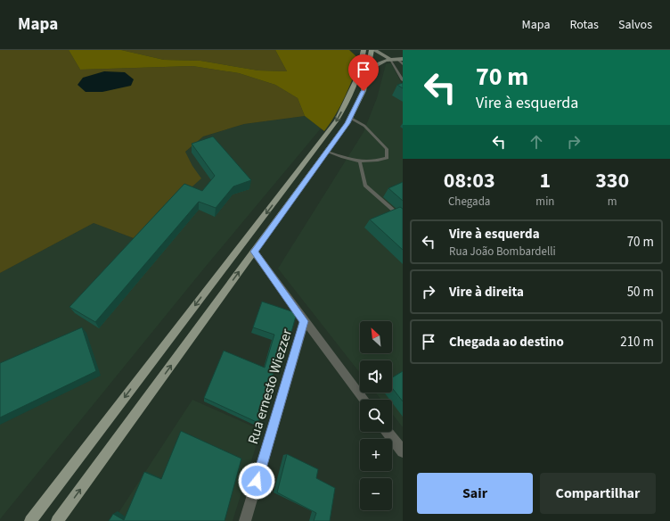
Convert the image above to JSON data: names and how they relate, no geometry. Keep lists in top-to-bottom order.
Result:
{
  "streets": {
    "street": ["Rua ernesto Wiezzer"]
  },
  "north": "top left",
  "page": {
    "header": "Mapa",
    "nav": ["Mapa", "Rotas", "Salvos"],
    "turn": ["70 m", "Vire à esquerda"],
    "eta": [
      "08:03",
      "Chegada",
      "1",
      "min",
      "330",
      "m"
    ],
    "list": [
      {
        "name": "Vire à esquerda",
        "note": "Rua João Bombardelli",
        "value": "70 m"
      },
      {
        "name": "Vire à direita",
        "value": "50 m"
      },
      {
        "name": "Chegada ao destino",
        "value": "210 m"
      }
    ],
    "map_buttons": ["+", "−"],
    "buttons": ["Sair", "Compartilhar"]
  }
}
